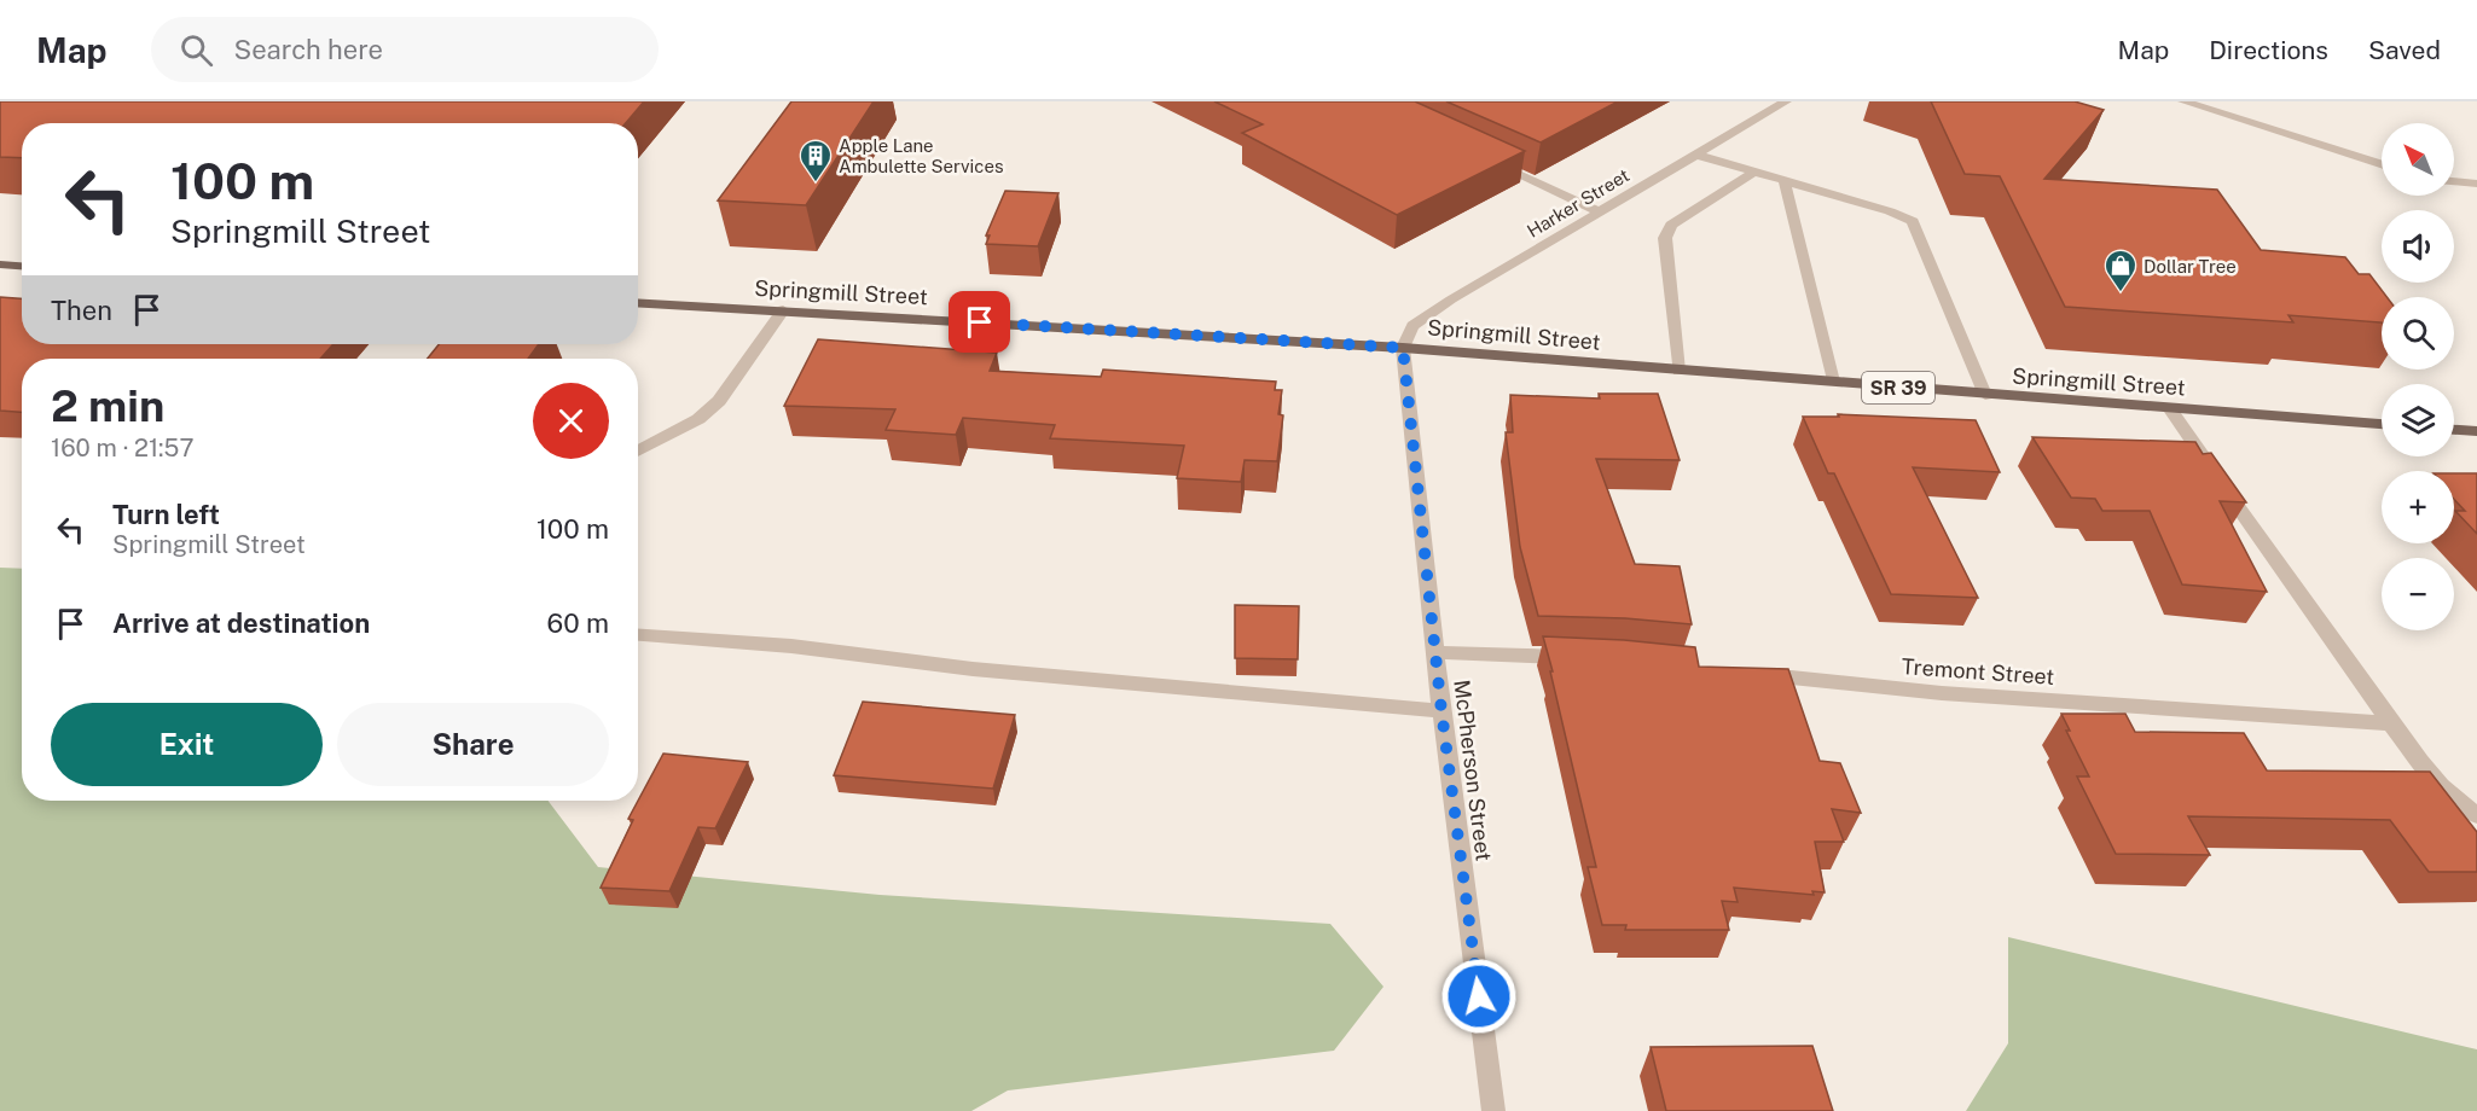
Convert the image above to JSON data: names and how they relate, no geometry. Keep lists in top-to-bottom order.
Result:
{
  "streets": {
    "main road": ["Springmill Street", "SR 39"],
    "street": ["Harker Street", "Tremont Street", "McPherson Street"]
  },
  "crossings": [
    ["Harker Street", "Springmill Street"],
    ["Harker Street", "McPherson Street"],
    ["Springmill Street", "McPherson Street"]
  ],
  "places": {
    "building": ["Apple Lane Ambulette Services"],
    "shop": ["Dollar Tree"]
  },
  "north": "top left",
  "page": {
    "header": "Map",
    "search": "Search here",
    "nav": ["Map", "Directions", "Saved"],
    "map_buttons": ["+", "−"],
    "turn": ["100 m", "Springmill Street"],
    "then": "Then",
    "heading": ["2 min", "160 m · 21:57"],
    "list": [
      {
        "name": "Turn left",
        "note": "Springmill Street",
        "value": "100 m"
      },
      {
        "name": "Arrive at destination",
        "value": "60 m"
      }
    ],
    "buttons": ["Exit", "Share"]
  }
}
